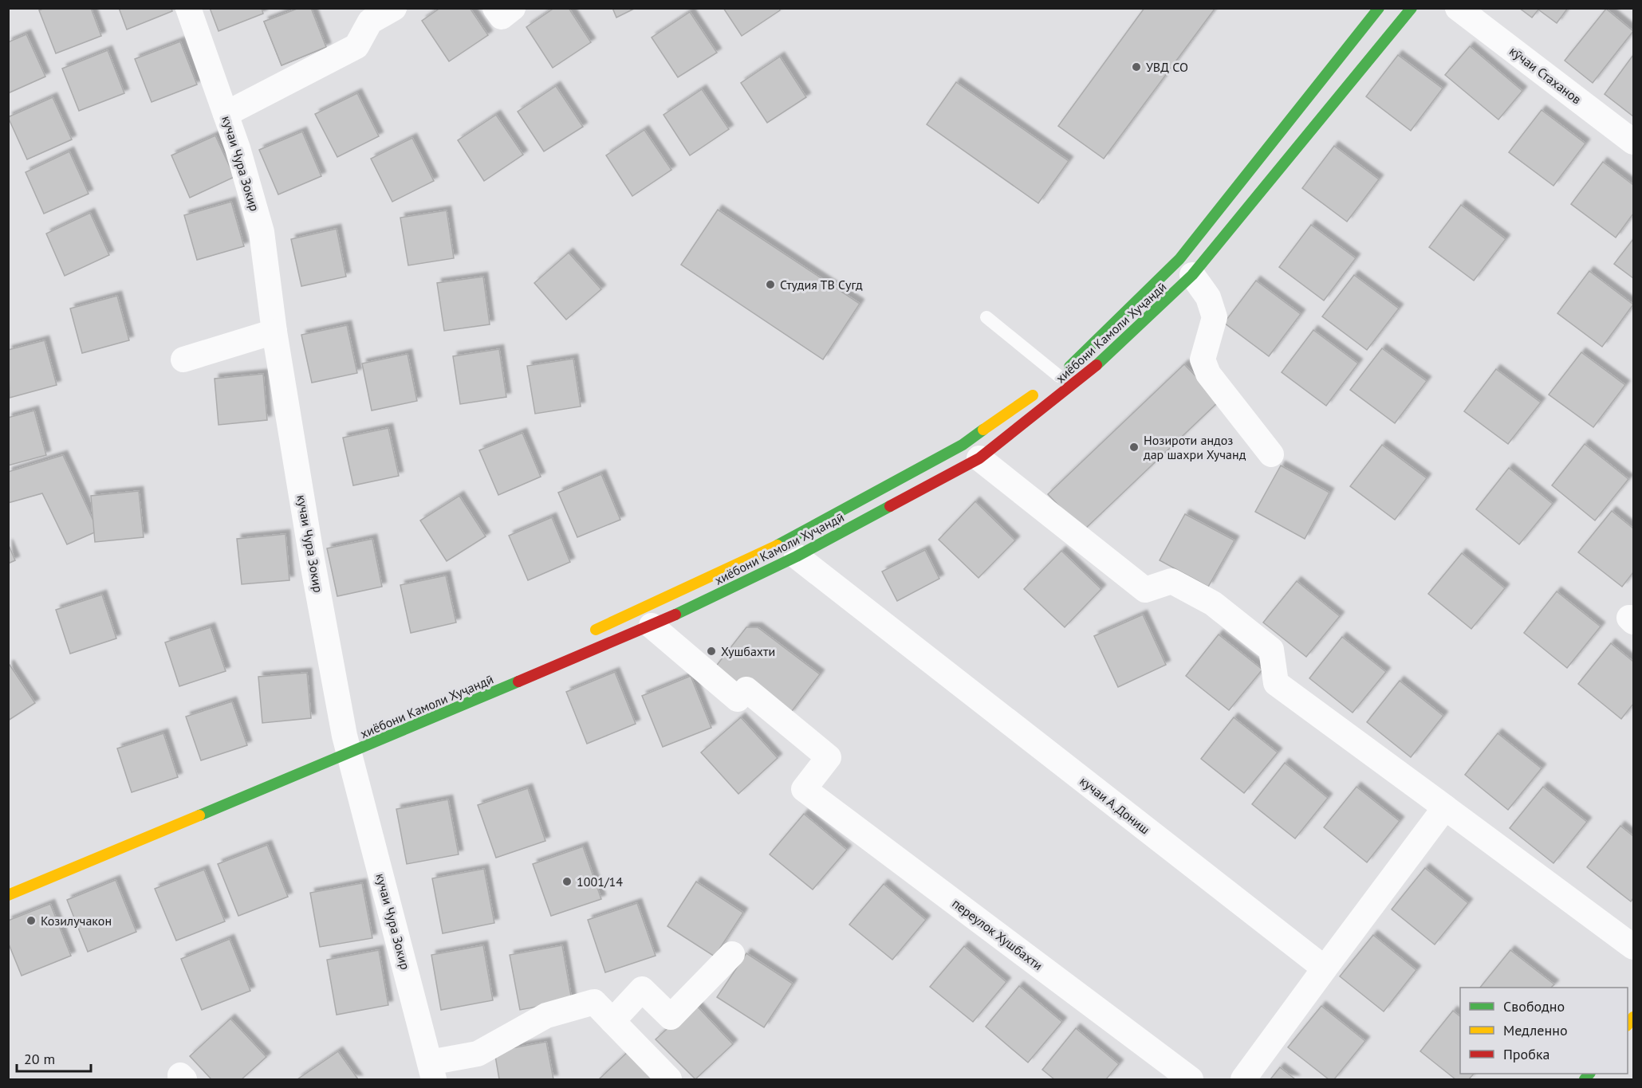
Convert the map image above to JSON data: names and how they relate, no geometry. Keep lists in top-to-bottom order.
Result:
{
  "streets": {
    "main road": ["хиёбони Камоли Хуҷандӣ"],
    "street": [
      "кӯчаи Стаханов",
      "кучаи Чура Зокир",
      "кучаи А.Дониш",
      "переулок Хушбахти"
    ]
  },
  "crossings": [
    ["кучаи Чура Зокир", "хиёбони Камоли Хуҷандӣ"],
    ["хиёбони Камоли Хуҷандӣ", "кучаи А.Дониш"],
    ["хиёбони Камоли Хуҷандӣ", "переулок Хушбахти"]
  ],
  "places": [
    "УВД СО",
    "Студия ТВ Сугд",
    "Нозироти андоз дар шахри Хучанд",
    "Хушбахти",
    "1001/14",
    "Козилучакон"
  ],
  "legend": ["Свободно", "Медленно", "Пробка"],
  "scale_bar": "20 m"
}
